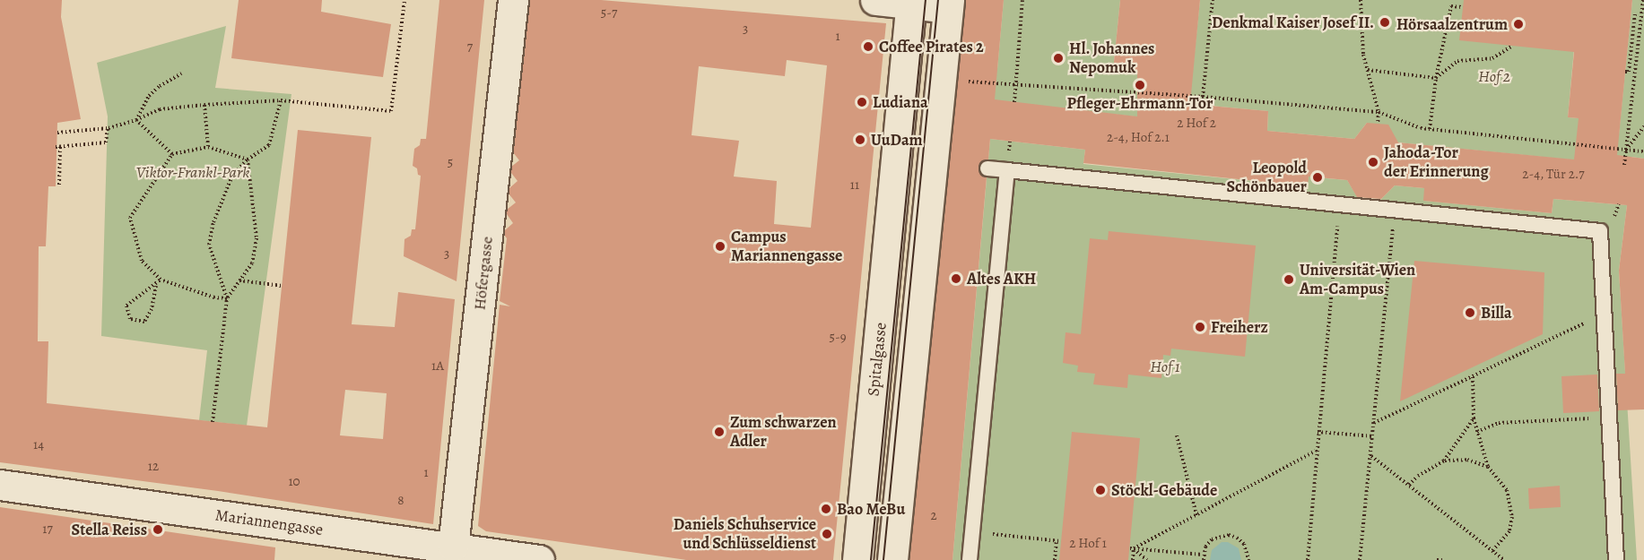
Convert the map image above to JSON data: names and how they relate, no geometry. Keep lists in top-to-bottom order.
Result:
{
  "streets": {
    "street": ["Höfergasse", "Spitalgasse", "Mariannengasse"]
  },
  "crossings": [
    ["Höfergasse", "Mariannengasse"]
  ],
  "parks": ["Hof 2", "Viktor-Frankl-Park", "Hof 1"],
  "places": [
    "Denkmal Kaiser Josef II.",
    "Hörsaalzentrum",
    "Coffee Pirates 2",
    "Hl. Johannes Nepomuk",
    "Pfleger-Ehrmann-Tor",
    "Ludiana",
    "UuDam",
    "Jahoda-Tor der Erinnerung",
    "Leopold Schönbauer",
    "Campus Mariannengasse",
    "Altes AKH",
    "Universität-Wien Am-Campus",
    "Billa",
    "Freiherz",
    "Zum schwarzen Adler",
    "Stöckl-Gebäude",
    "Bao MeBu",
    "Stella Reiss",
    "Daniels Schuhservice und Schlüsseldienst"
  ],
  "house_numbers": [
    "5-7",
    "3",
    "1",
    "7",
    "2 Hof 2",
    "2-4, Hof 2.1",
    "5",
    "2-4, Tür 2.7",
    "11",
    "3",
    "5-9",
    "1A",
    "14",
    "12",
    "1",
    "10",
    "8",
    "2",
    "17",
    "2 Hof 1"
  ]
}
